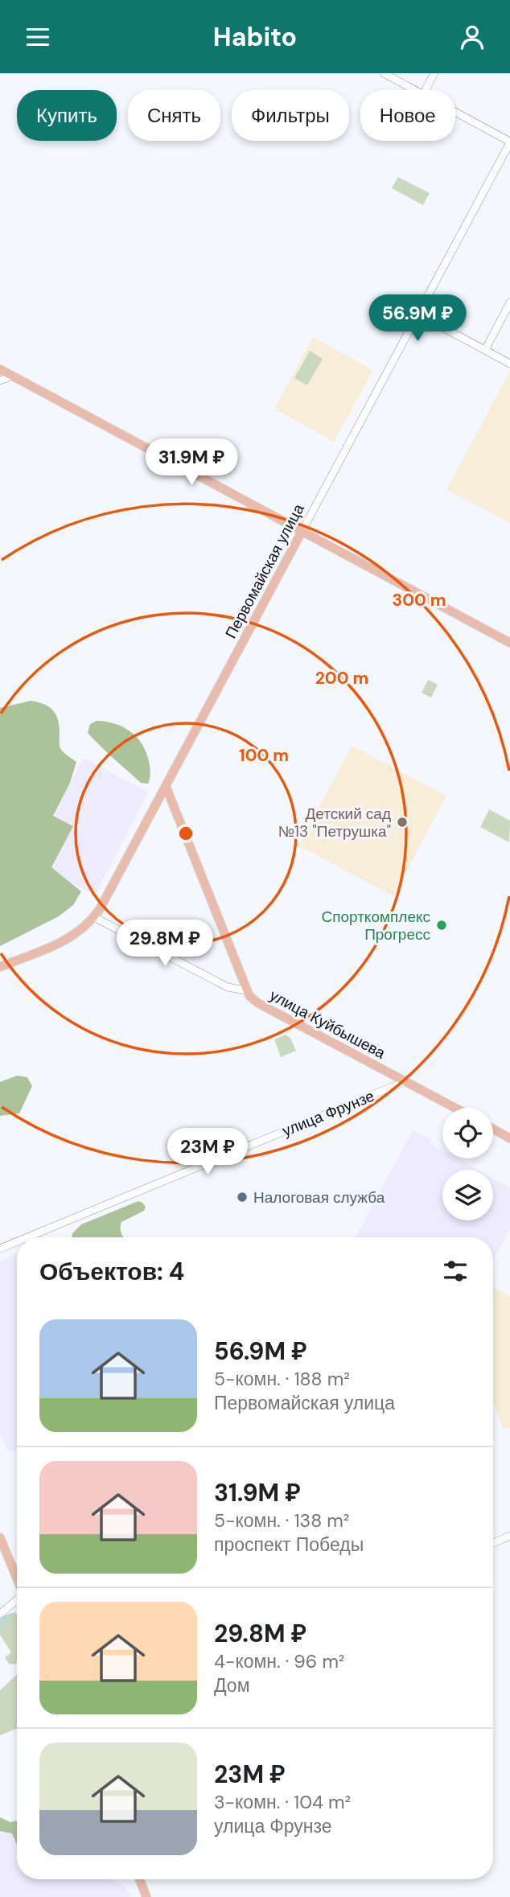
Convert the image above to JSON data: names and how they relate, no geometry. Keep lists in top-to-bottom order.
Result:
{
  "streets": {
    "main road": ["Первомайская улица", "улица Куйбышева"],
    "street": ["улица Фрунзе"]
  },
  "crossings": [
    ["Первомайская улица", "улица Куйбышева"],
    ["улица Куйбышева", "улица Фрунзе"]
  ],
  "places": ["Детский сад №13 \"Петрушка\"", "Спорткомплекс Прогресс", "Налоговая служба"],
  "page": {
    "header": "Habito",
    "chip": [
      "Купить",
      "Снять",
      "Фильтры",
      "Новое"
    ],
    "price": [
      "56.9M ₽",
      "31.9M ₽",
      "29.8M ₽",
      "23M ₽"
    ],
    "heading": "Объектов: 4",
    "list": [
      {
        "name": "56.9M ₽",
        "note": "5-комн. · 188 m² · Первомайская улица"
      },
      {
        "name": "31.9M ₽",
        "note": "5-комн. · 138 m² · проспект Победы"
      },
      {
        "name": "29.8M ₽",
        "note": "4-комн. · 96 m² · Дом"
      },
      {
        "name": "23M ₽",
        "note": "3-комн. · 104 m² · улица Фрунзе"
      }
    ]
  },
  "rings": ["300 m", "200 m", "100 m"]
}
